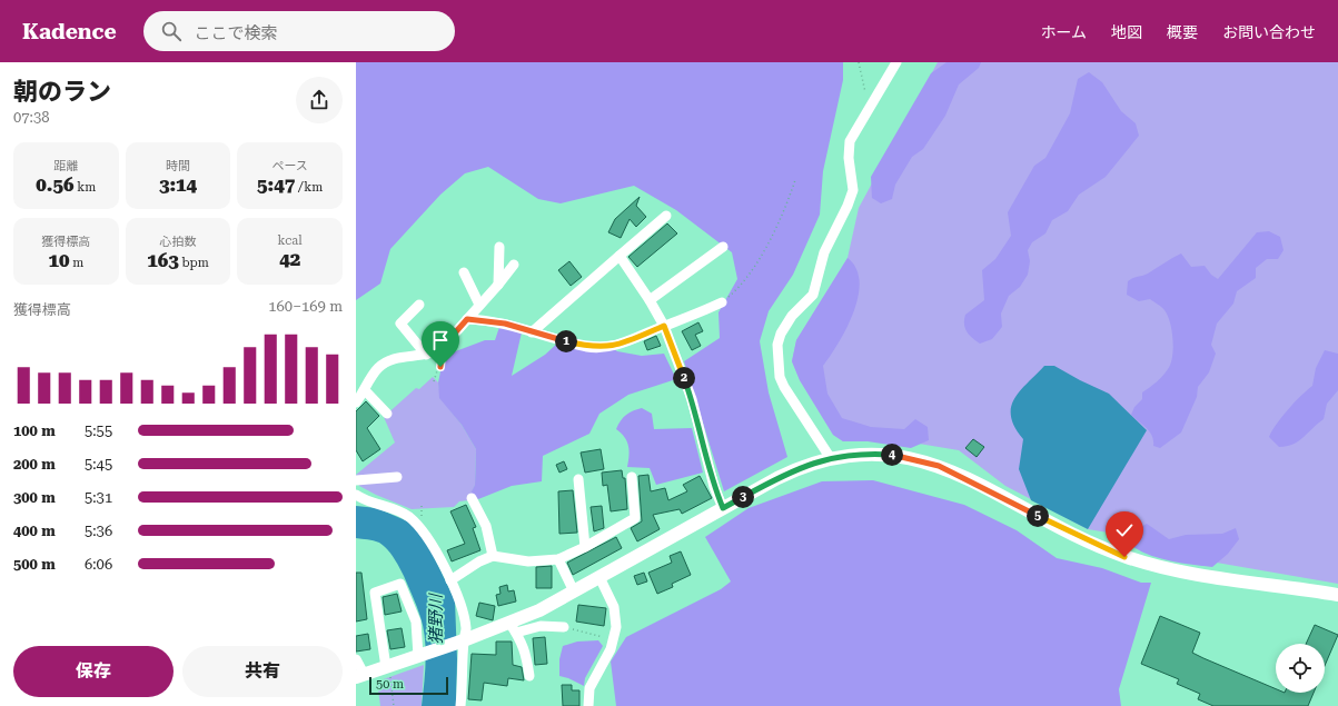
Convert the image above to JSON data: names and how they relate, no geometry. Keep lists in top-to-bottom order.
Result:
{
  "water": ["猪野川"],
  "scale_bar": "50 m",
  "page": {
    "header": "Kadence",
    "search": "ここで検索",
    "nav": [
      "ホーム",
      "地図",
      "概要",
      "お問い合わせ"
    ],
    "heading": ["朝のラン", "07:38"],
    "stats": [
      ["距離", "0.56 km"],
      ["時間", "3:14"],
      ["ペース", "5:47 /km"],
      ["獲得標高", "10 m"],
      ["心拍数", "163 bpm"],
      ["kcal", "42"]
    ],
    "chart": ["獲得標高", "160–169 m"],
    "pins": [
      "1",
      "2",
      "4",
      "3",
      "5"
    ],
    "list": [
      {
        "name": "100 m",
        "note": "5:55"
      },
      {
        "name": "200 m",
        "note": "5:45"
      },
      {
        "name": "300 m",
        "note": "5:31"
      },
      {
        "name": "400 m",
        "note": "5:36"
      },
      {
        "name": "500 m",
        "note": "6:06"
      }
    ],
    "buttons": ["保存", "共有"],
    "scale": "50 m"
  }
}
